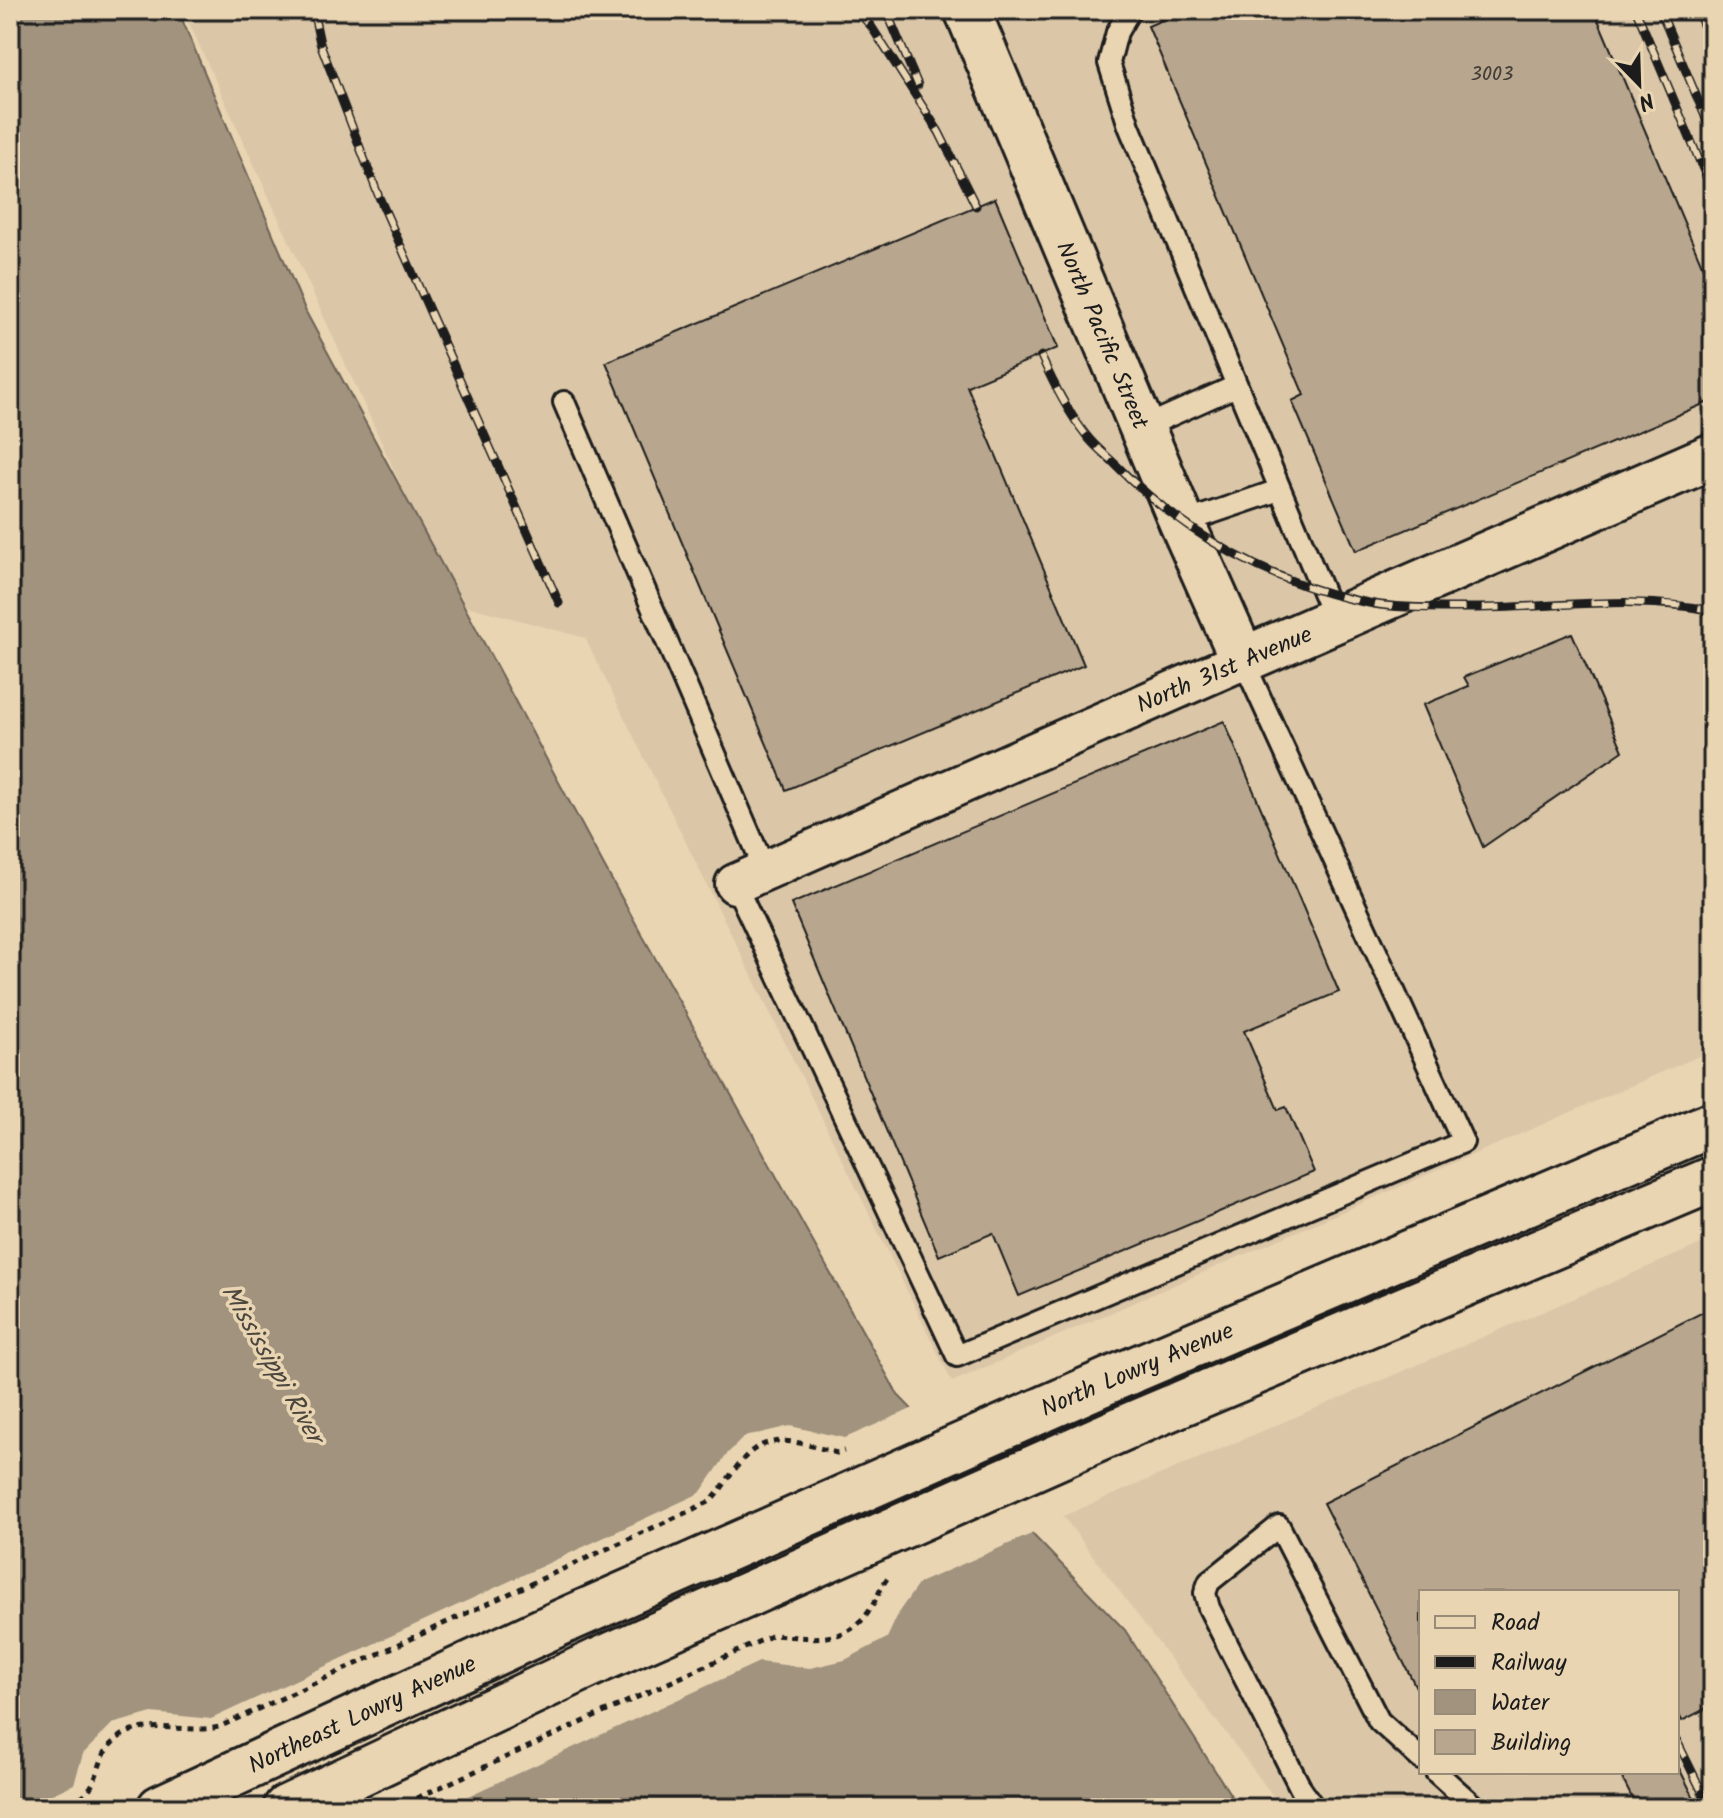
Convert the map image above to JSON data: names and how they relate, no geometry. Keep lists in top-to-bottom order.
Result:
{
  "streets": {
    "main road": [
      "North Pacific Street",
      "North 31st Avenue",
      "North Lowry Avenue",
      "Northeast Lowry Avenue"
    ]
  },
  "crossings": [
    ["North Pacific Street", "North 31st Avenue"],
    ["North Lowry Avenue", "Northeast Lowry Avenue"]
  ],
  "water": ["Mississippi River"],
  "house_numbers": ["3003"],
  "legend": [
    "Road",
    "Railway",
    "Water",
    "Building"
  ],
  "north": "bottom right"
}
